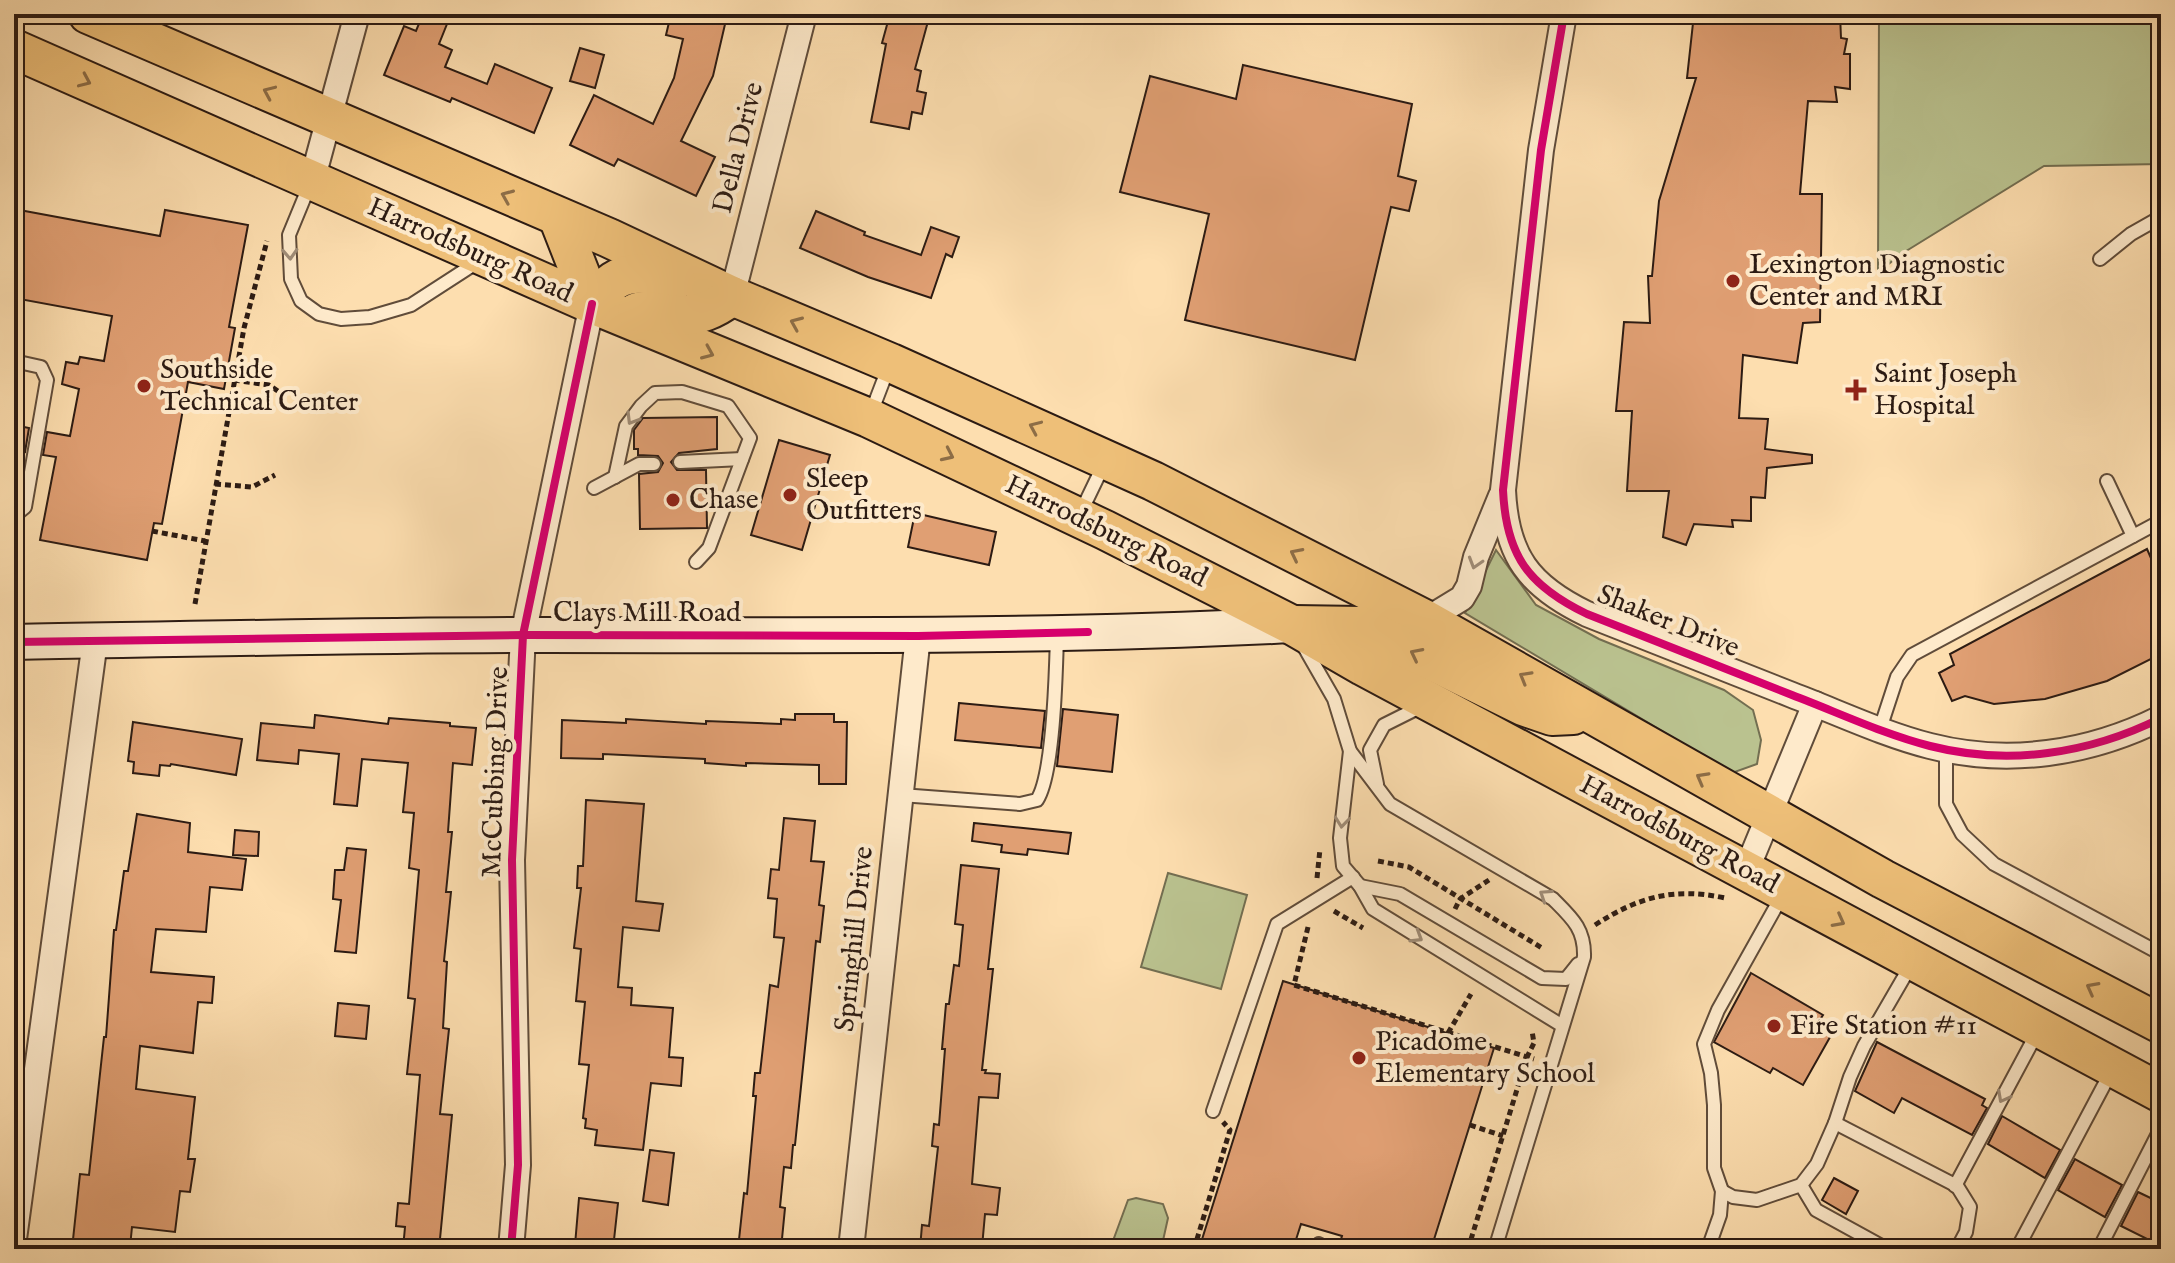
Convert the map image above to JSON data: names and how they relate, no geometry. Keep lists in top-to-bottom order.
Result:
{
  "streets": {
    "main road": ["Harrodsburg Road", "Clays Mill Road"],
    "street": [
      "Della Drive",
      "Shaker Drive",
      "McCubbing Drive",
      "Springhill Drive"
    ]
  },
  "crossings": [
    ["Harrodsburg Road", "Clays Mill Road"],
    ["Harrodsburg Road", "McCubbing Drive"],
    ["Clays Mill Road", "McCubbing Drive"],
    ["Clays Mill Road", "Springhill Drive"]
  ],
  "places": {
    "other": [
      "Lexington Diagnostic Center and MRI",
      "Southside Technical Center",
      "Sleep Outfitters",
      "Chase",
      "Fire Station #11",
      "Picadome Elementary School"
    ],
    "health": ["Saint Joseph Hospital"]
  }
}
